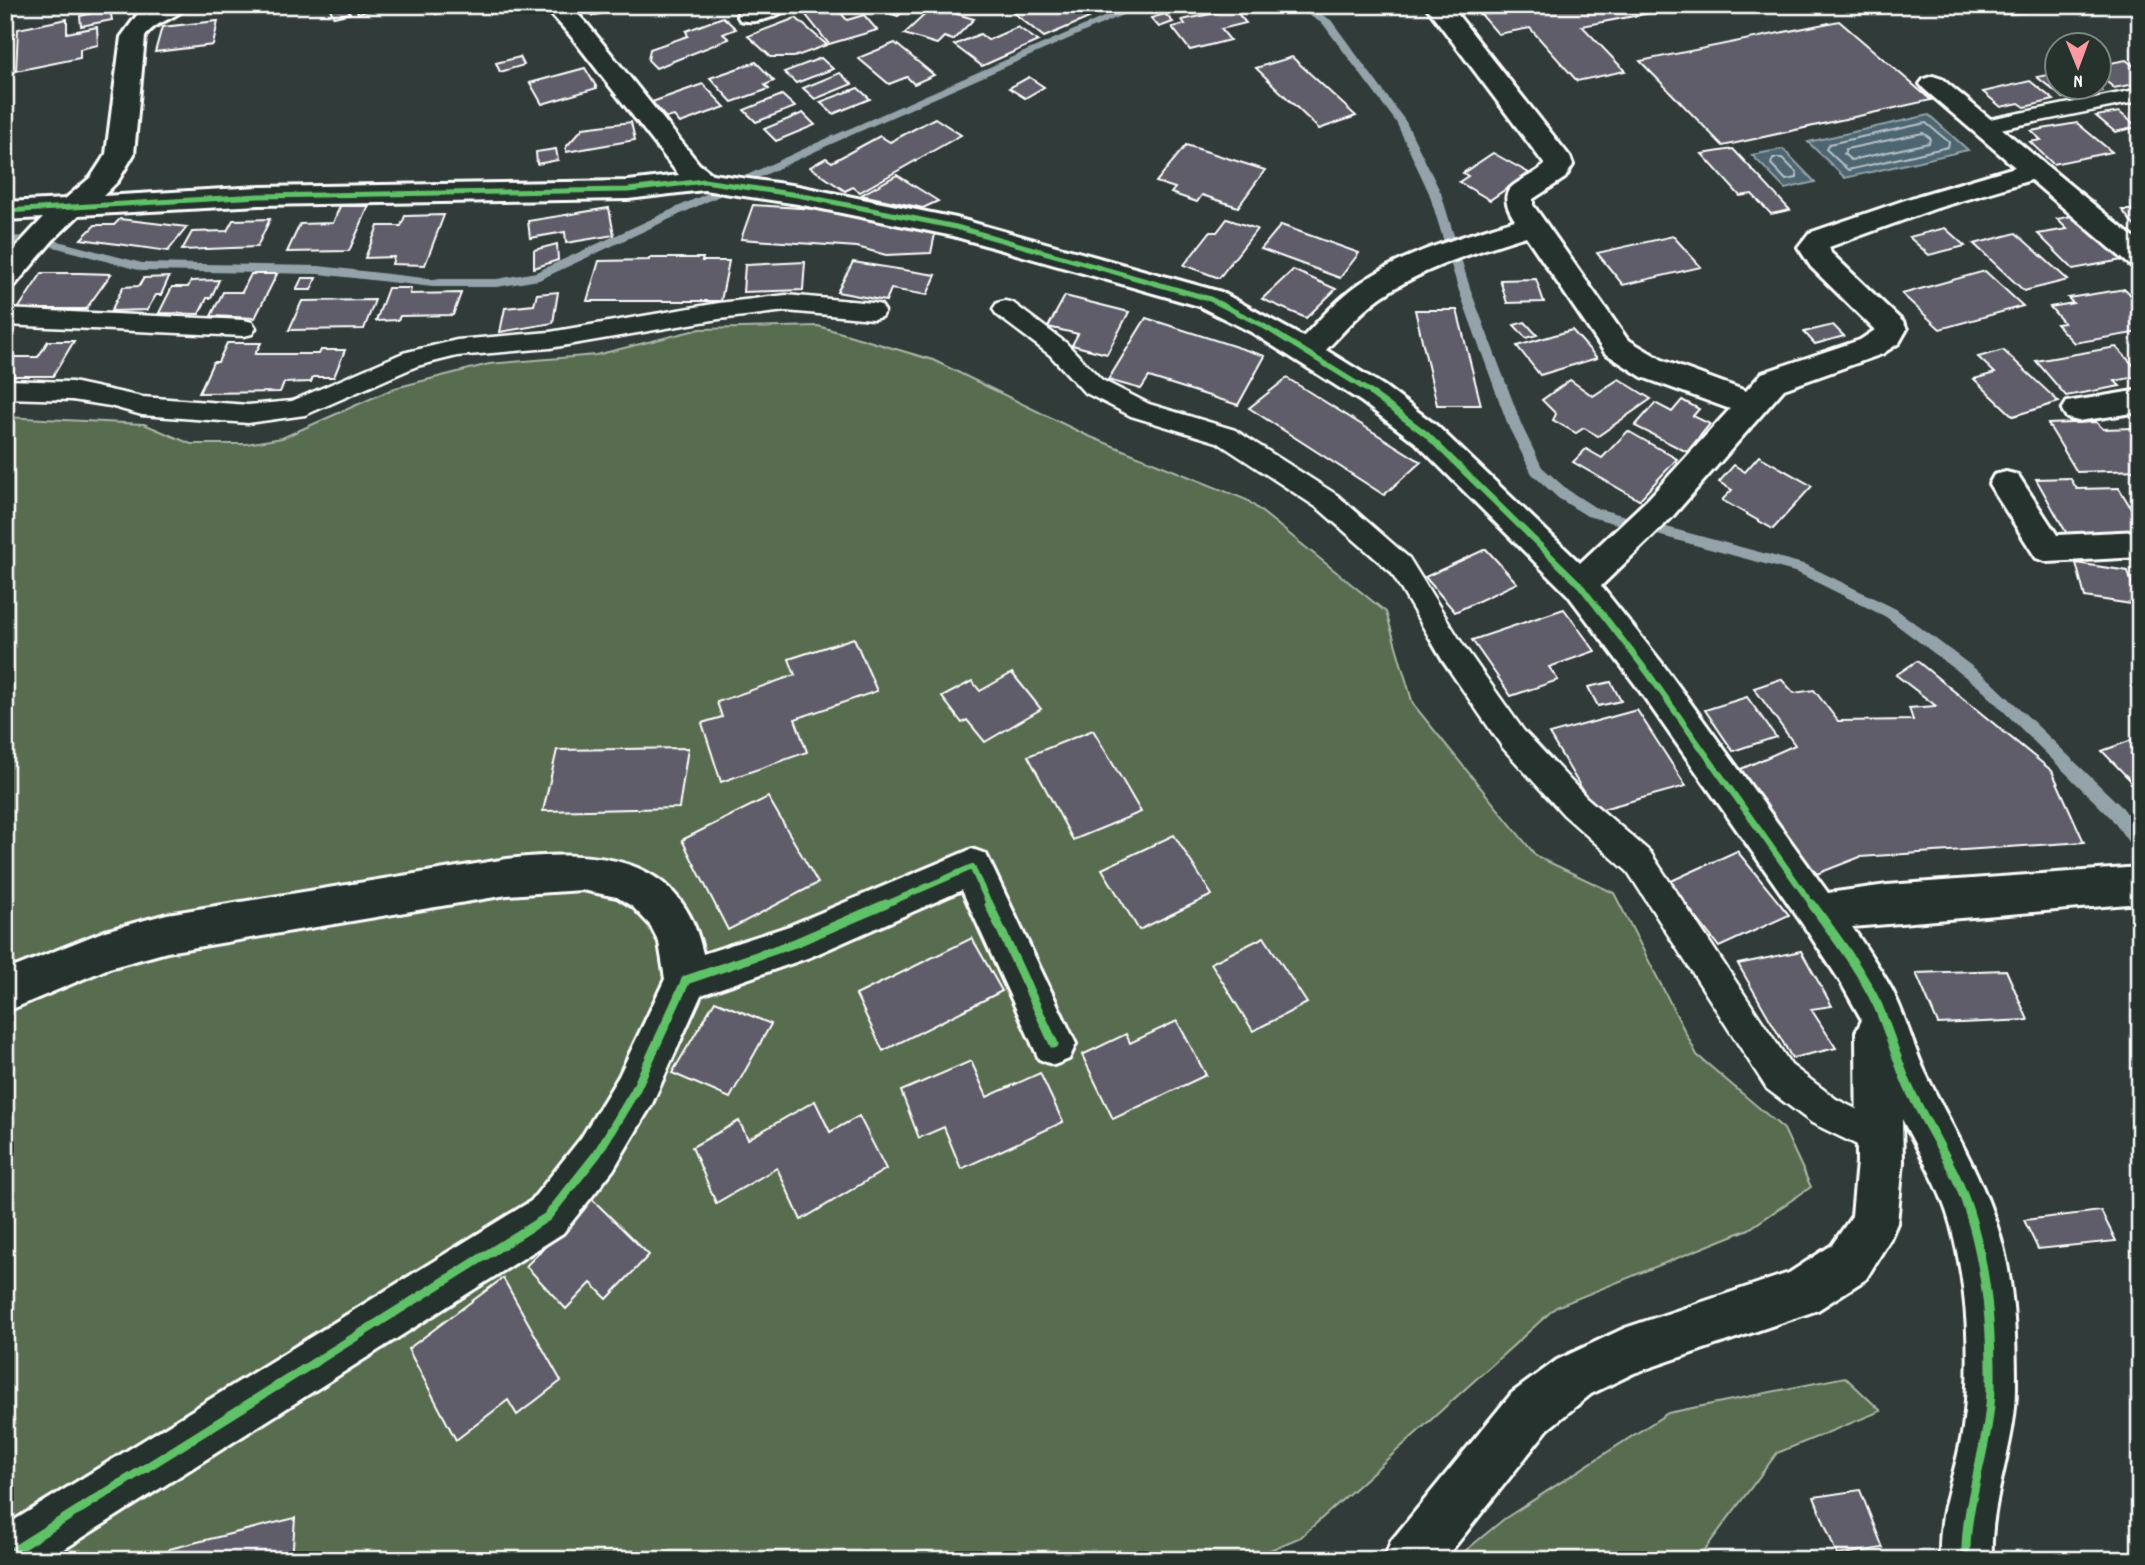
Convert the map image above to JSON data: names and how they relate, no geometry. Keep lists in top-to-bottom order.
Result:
{
  "north": "bottom"
}
